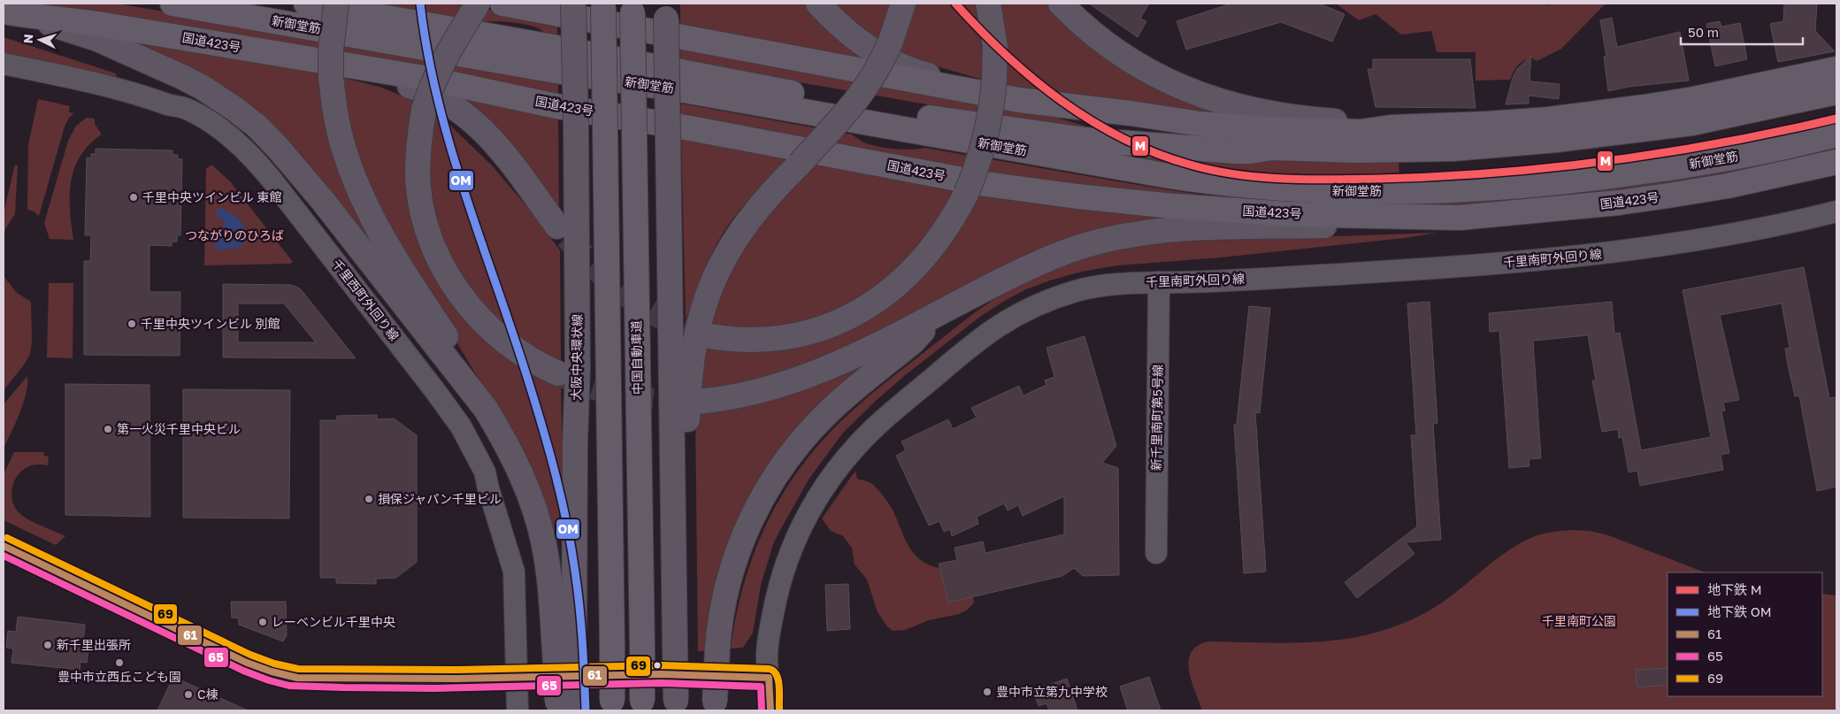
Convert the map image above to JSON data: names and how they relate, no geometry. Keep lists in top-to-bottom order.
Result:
{
  "streets": {
    "highway": ["新御堂筋", "国道423号", "中国自動車道"],
    "main road": ["大阪中央環状線"],
    "street": ["千里南町外回り線", "千里西町外回り線", "新千里南町第5号線"]
  },
  "crossings": [
    ["千里南町外回り線", "新千里南町第5号線"]
  ],
  "parks": ["つながりのひろば", "千里南町公園"],
  "places": [
    "千里中央ツインビル 東館",
    "千里中央ツインビル 別館",
    "第一火災千里中央ビル",
    "損保ジャパン千里ビル",
    "レーベンビル千里中央",
    "新千里出張所",
    "豊中市立西丘こども園",
    "豊中市立第九中学校",
    "C棟"
  ],
  "lines": [
    "metro line M",
    "metro line OM",
    "transit line 69",
    "transit line 61",
    "transit line 65"
  ],
  "legend": [
    "地下鉄 M",
    "地下鉄 OM",
    "61",
    "65",
    "69"
  ],
  "scale_bar": "50 m",
  "north": "left"
}
